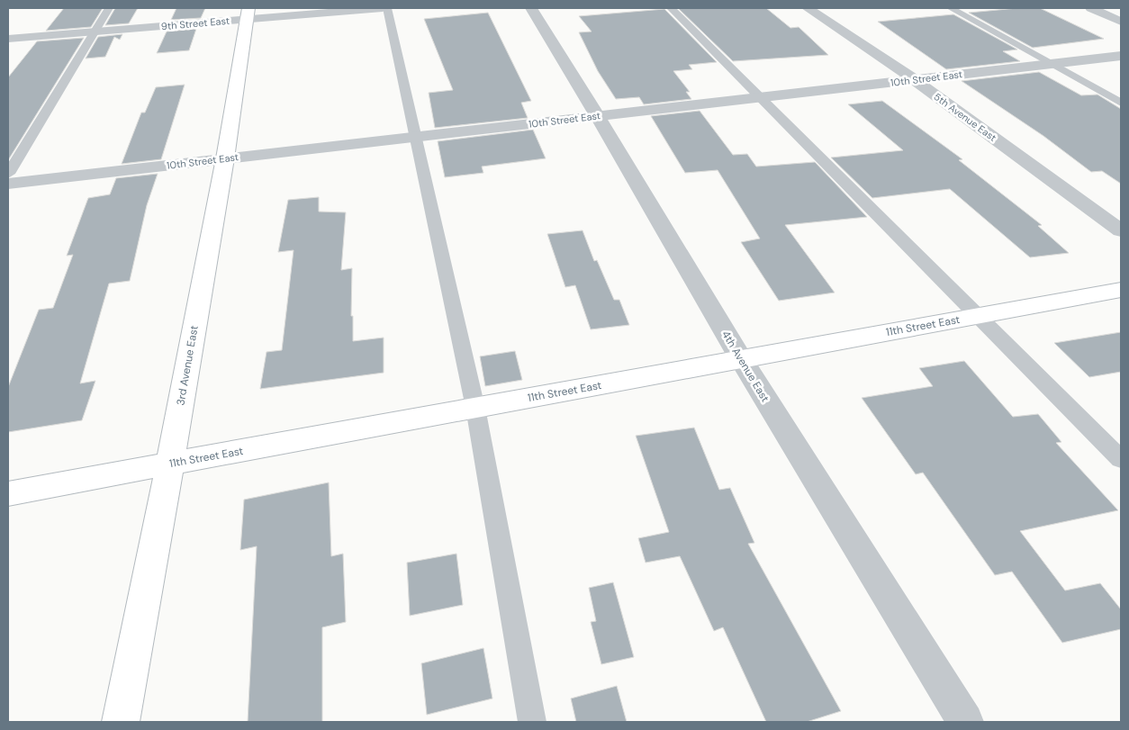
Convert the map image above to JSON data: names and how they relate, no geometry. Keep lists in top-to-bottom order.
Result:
{
  "streets": {
    "street": [
      "9th Street East",
      "10th Street East",
      "5th Avenue East",
      "11th Street East",
      "3rd Avenue East",
      "4th Avenue East"
    ]
  },
  "crossings": [
    ["9th Street East", "3rd Avenue East"],
    ["10th Street East", "5th Avenue East"],
    ["10th Street East", "3rd Avenue East"],
    ["10th Street East", "4th Avenue East"],
    ["11th Street East", "3rd Avenue East"],
    ["11th Street East", "4th Avenue East"]
  ]
}
